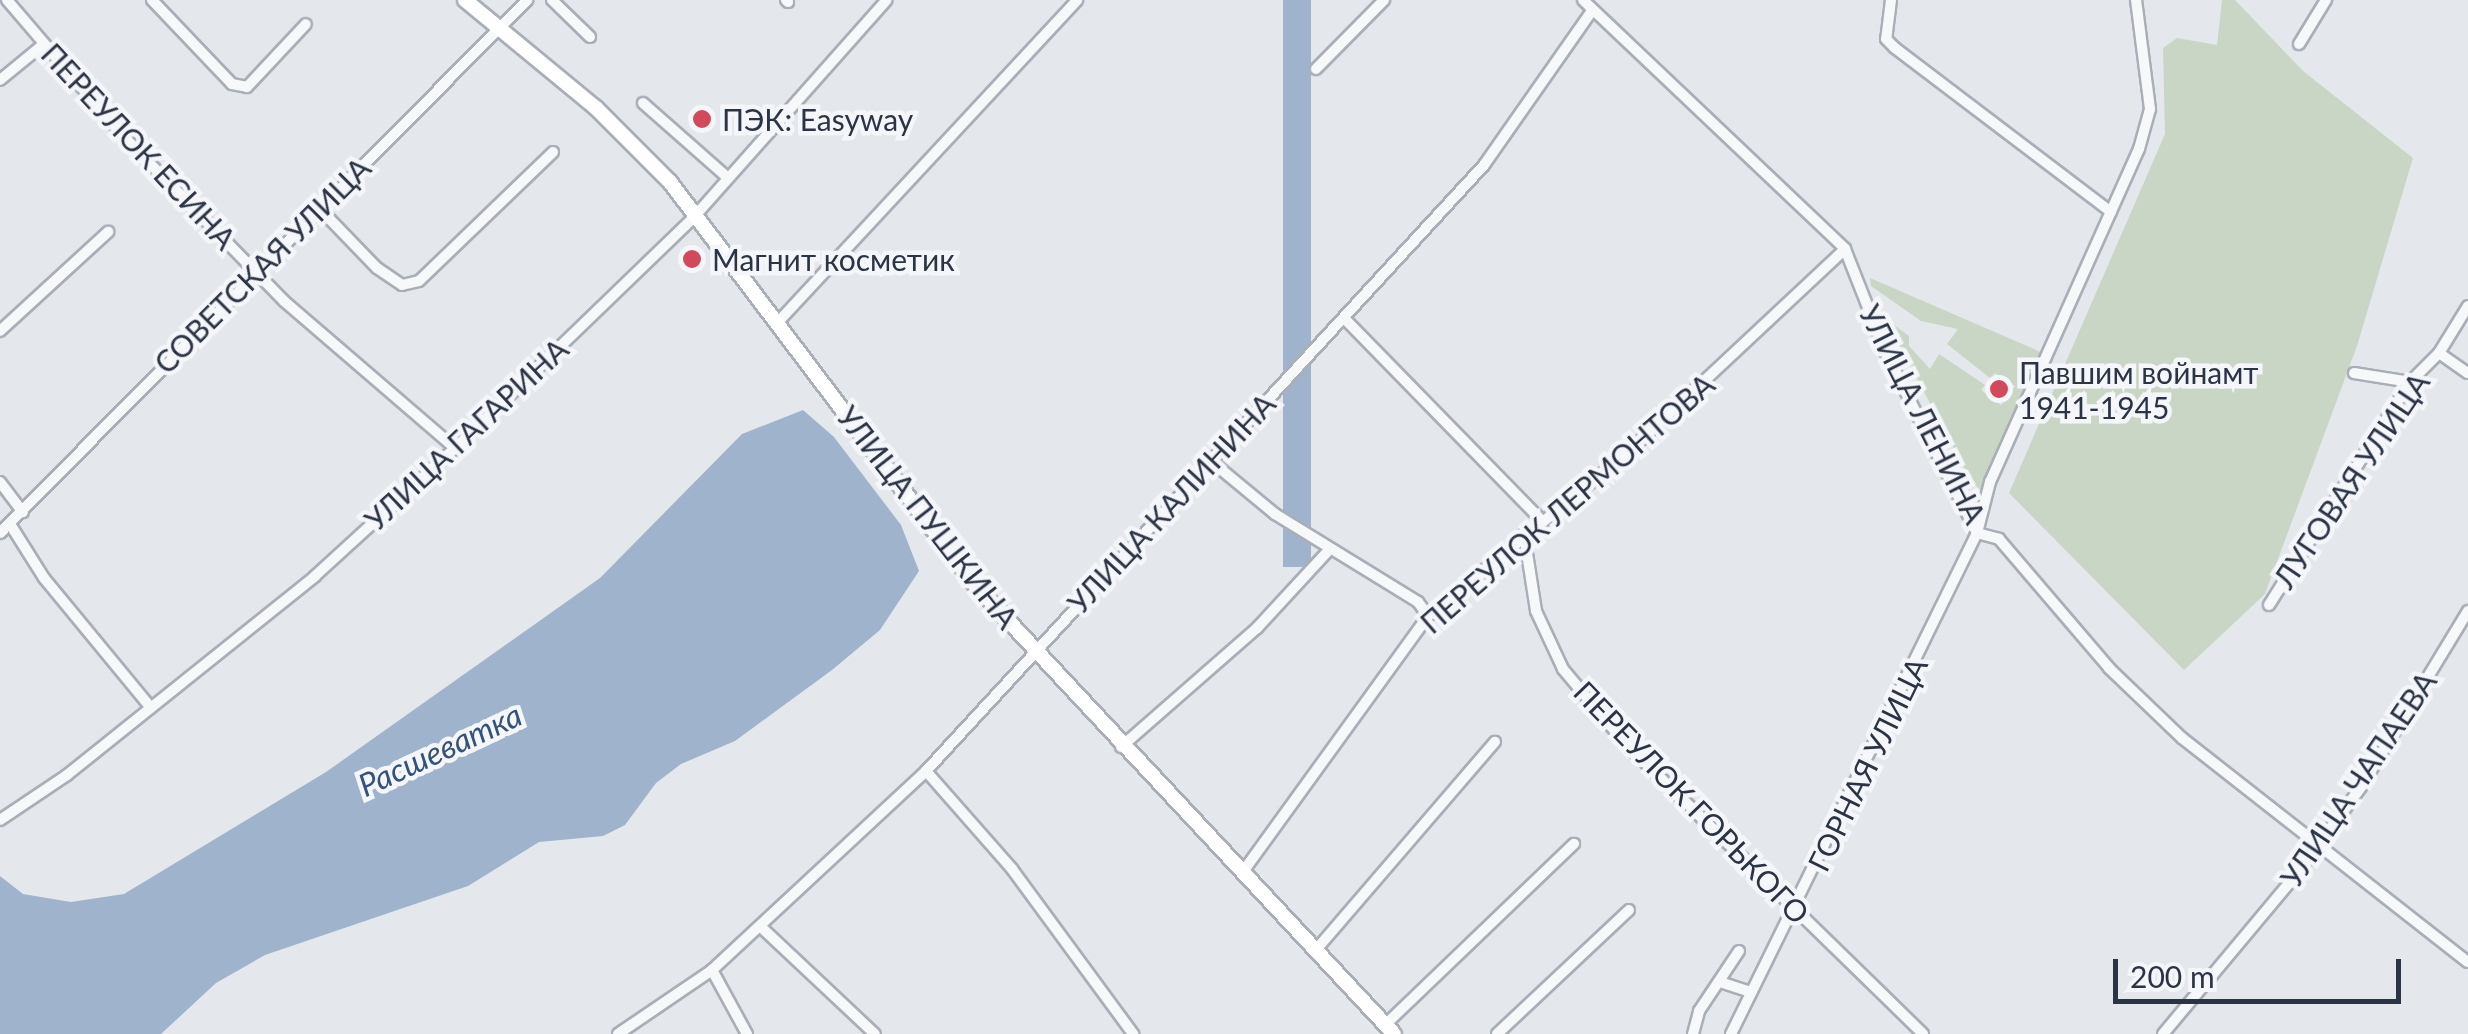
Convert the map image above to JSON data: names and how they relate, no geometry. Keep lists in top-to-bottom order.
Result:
{
  "streets": {
    "main road": ["УЛИЦА ПУШКИНА"],
    "street": [
      "ПЕРЕУЛОК ЕСИНА",
      "СОВЕТСКАЯ УЛИЦА",
      "УЛИЦА ЛЕНИНА",
      "УЛИЦА ГАГАРИНА",
      "ЛУГОВАЯ УЛИЦА",
      "УЛИЦА КАЛИНИНА",
      "ПЕРЕУЛОК ЛЕРМОНТОВА",
      "ГОРНАЯ УЛИЦА",
      "УЛИЦА ЧАПАЕВА",
      "ПЕРЕУЛОК ГОРЬКОГО"
    ]
  },
  "crossings": [
    ["ПЕРЕУЛОК ЕСИНА", "СОВЕТСКАЯ УЛИЦА"],
    ["ПЕРЕУЛОК ЕСИНА", "УЛИЦА ГАГАРИНА"],
    ["СОВЕТСКАЯ УЛИЦА", "УЛИЦА ПУШКИНА"],
    ["УЛИЦА ЛЕНИНА", "УЛИЦА КАЛИНИНА"],
    ["УЛИЦА ЛЕНИНА", "ПЕРЕУЛОК ЛЕРМОНТОВА"],
    ["УЛИЦА ЛЕНИНА", "ГОРНАЯ УЛИЦА"],
    ["УЛИЦА ЛЕНИНА", "УЛИЦА ЧАПАЕВА"],
    ["УЛИЦА ГАГАРИНА", "УЛИЦА ПУШКИНА"],
    ["УЛИЦА КАЛИНИНА", "УЛИЦА ПУШКИНА"],
    ["ПЕРЕУЛОК ЛЕРМОНТОВА", "УЛИЦА ПУШКИНА"],
    ["ПЕРЕУЛОК ЛЕРМОНТОВА", "ПЕРЕУЛОК ГОРЬКОГО"],
    ["ГОРНАЯ УЛИЦА", "ПЕРЕУЛОК ГОРЬКОГО"]
  ],
  "water": ["Расшеватка"],
  "places": ["ПЭК: Easyway", "Магнит косметик", "Павшим войнамт 1941-1945"],
  "scale_bar": "200 m"
}
